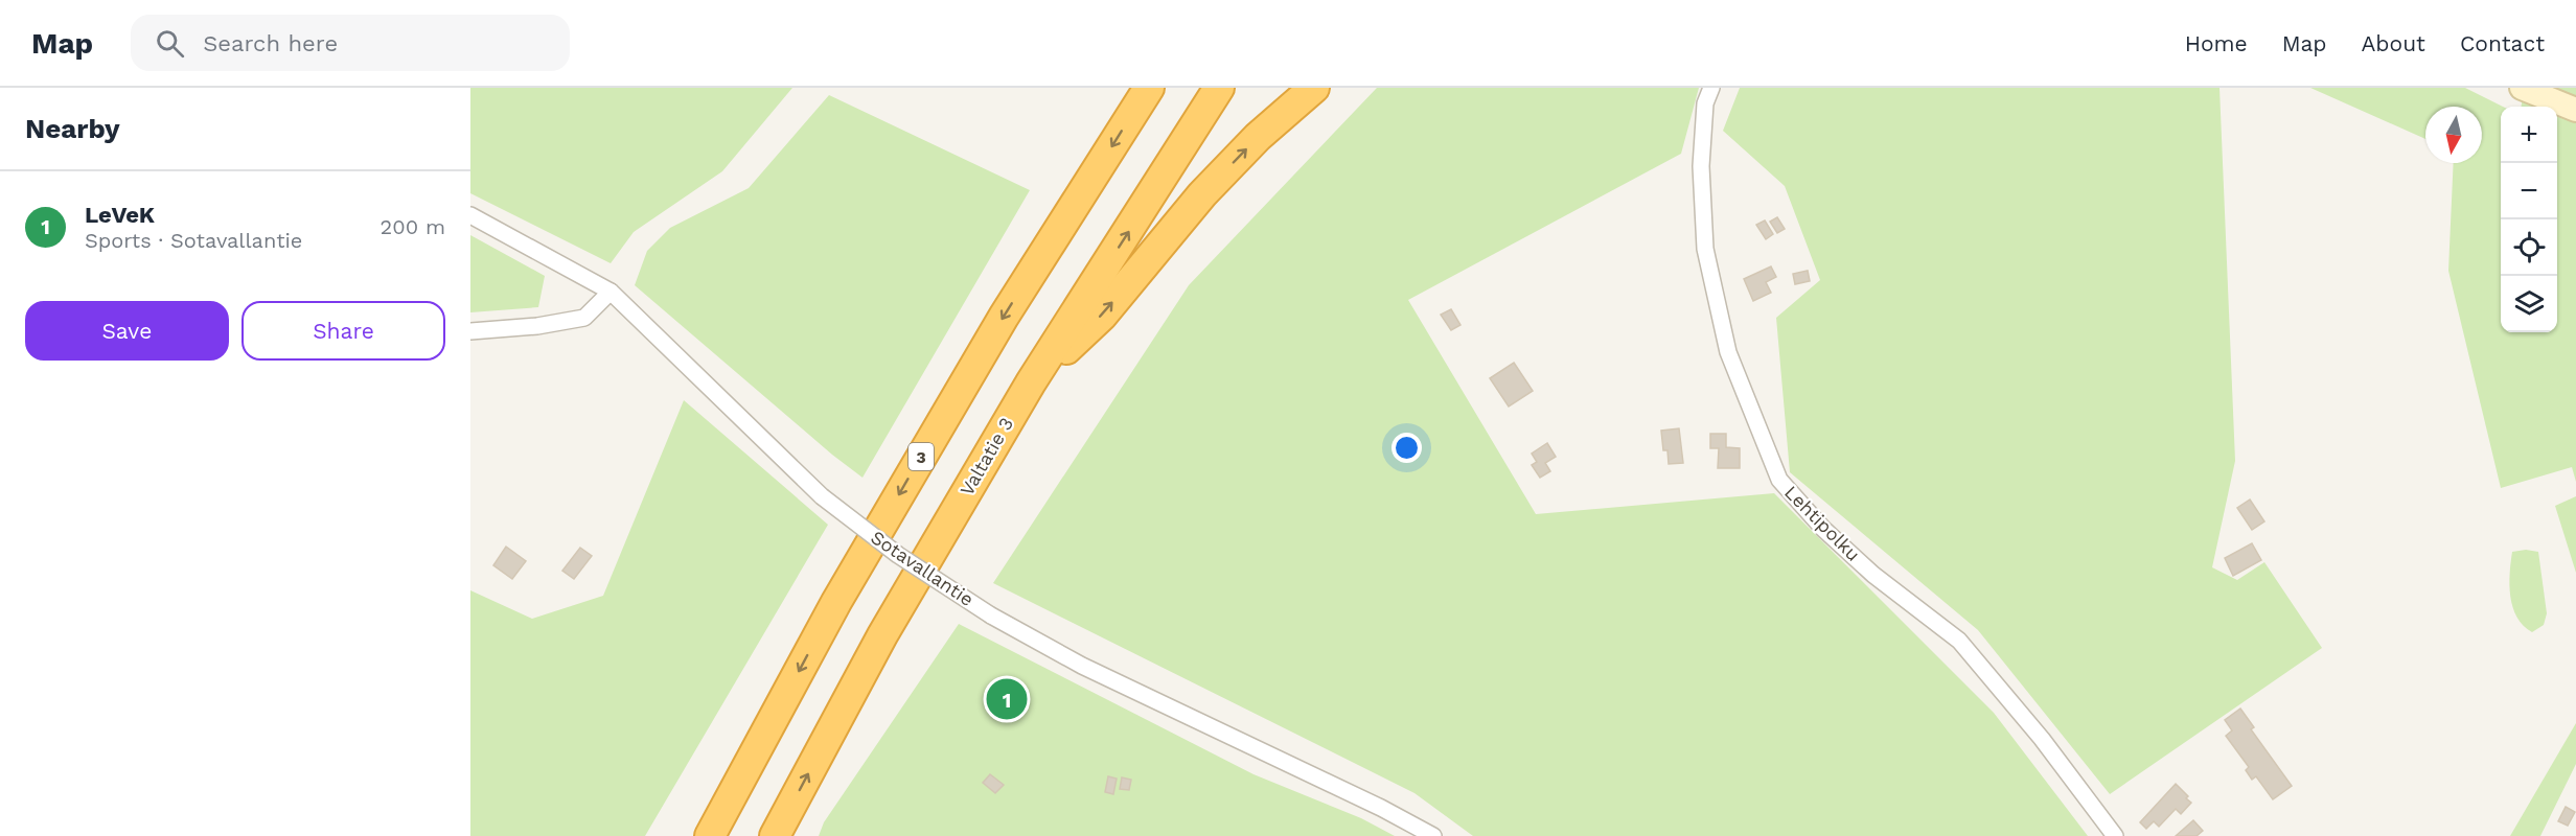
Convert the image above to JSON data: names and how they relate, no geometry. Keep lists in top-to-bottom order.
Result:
{
  "streets": {
    "highway": ["3", "Valtatie 3"],
    "street": ["Lehtipolku", "Sotavallantie"]
  },
  "north": "bottom",
  "page": {
    "header": "Map",
    "search": "Search here",
    "nav": [
      "Home",
      "Map",
      "About",
      "Contact"
    ],
    "heading": "Nearby",
    "map_buttons": ["+", "−"],
    "list": [
      {
        "mark": "1",
        "name": "LeVeK",
        "note": "Sports · Sotavallantie",
        "value": "200 m"
      }
    ],
    "buttons": ["Save", "Share"],
    "pins": "1"
  }
}
